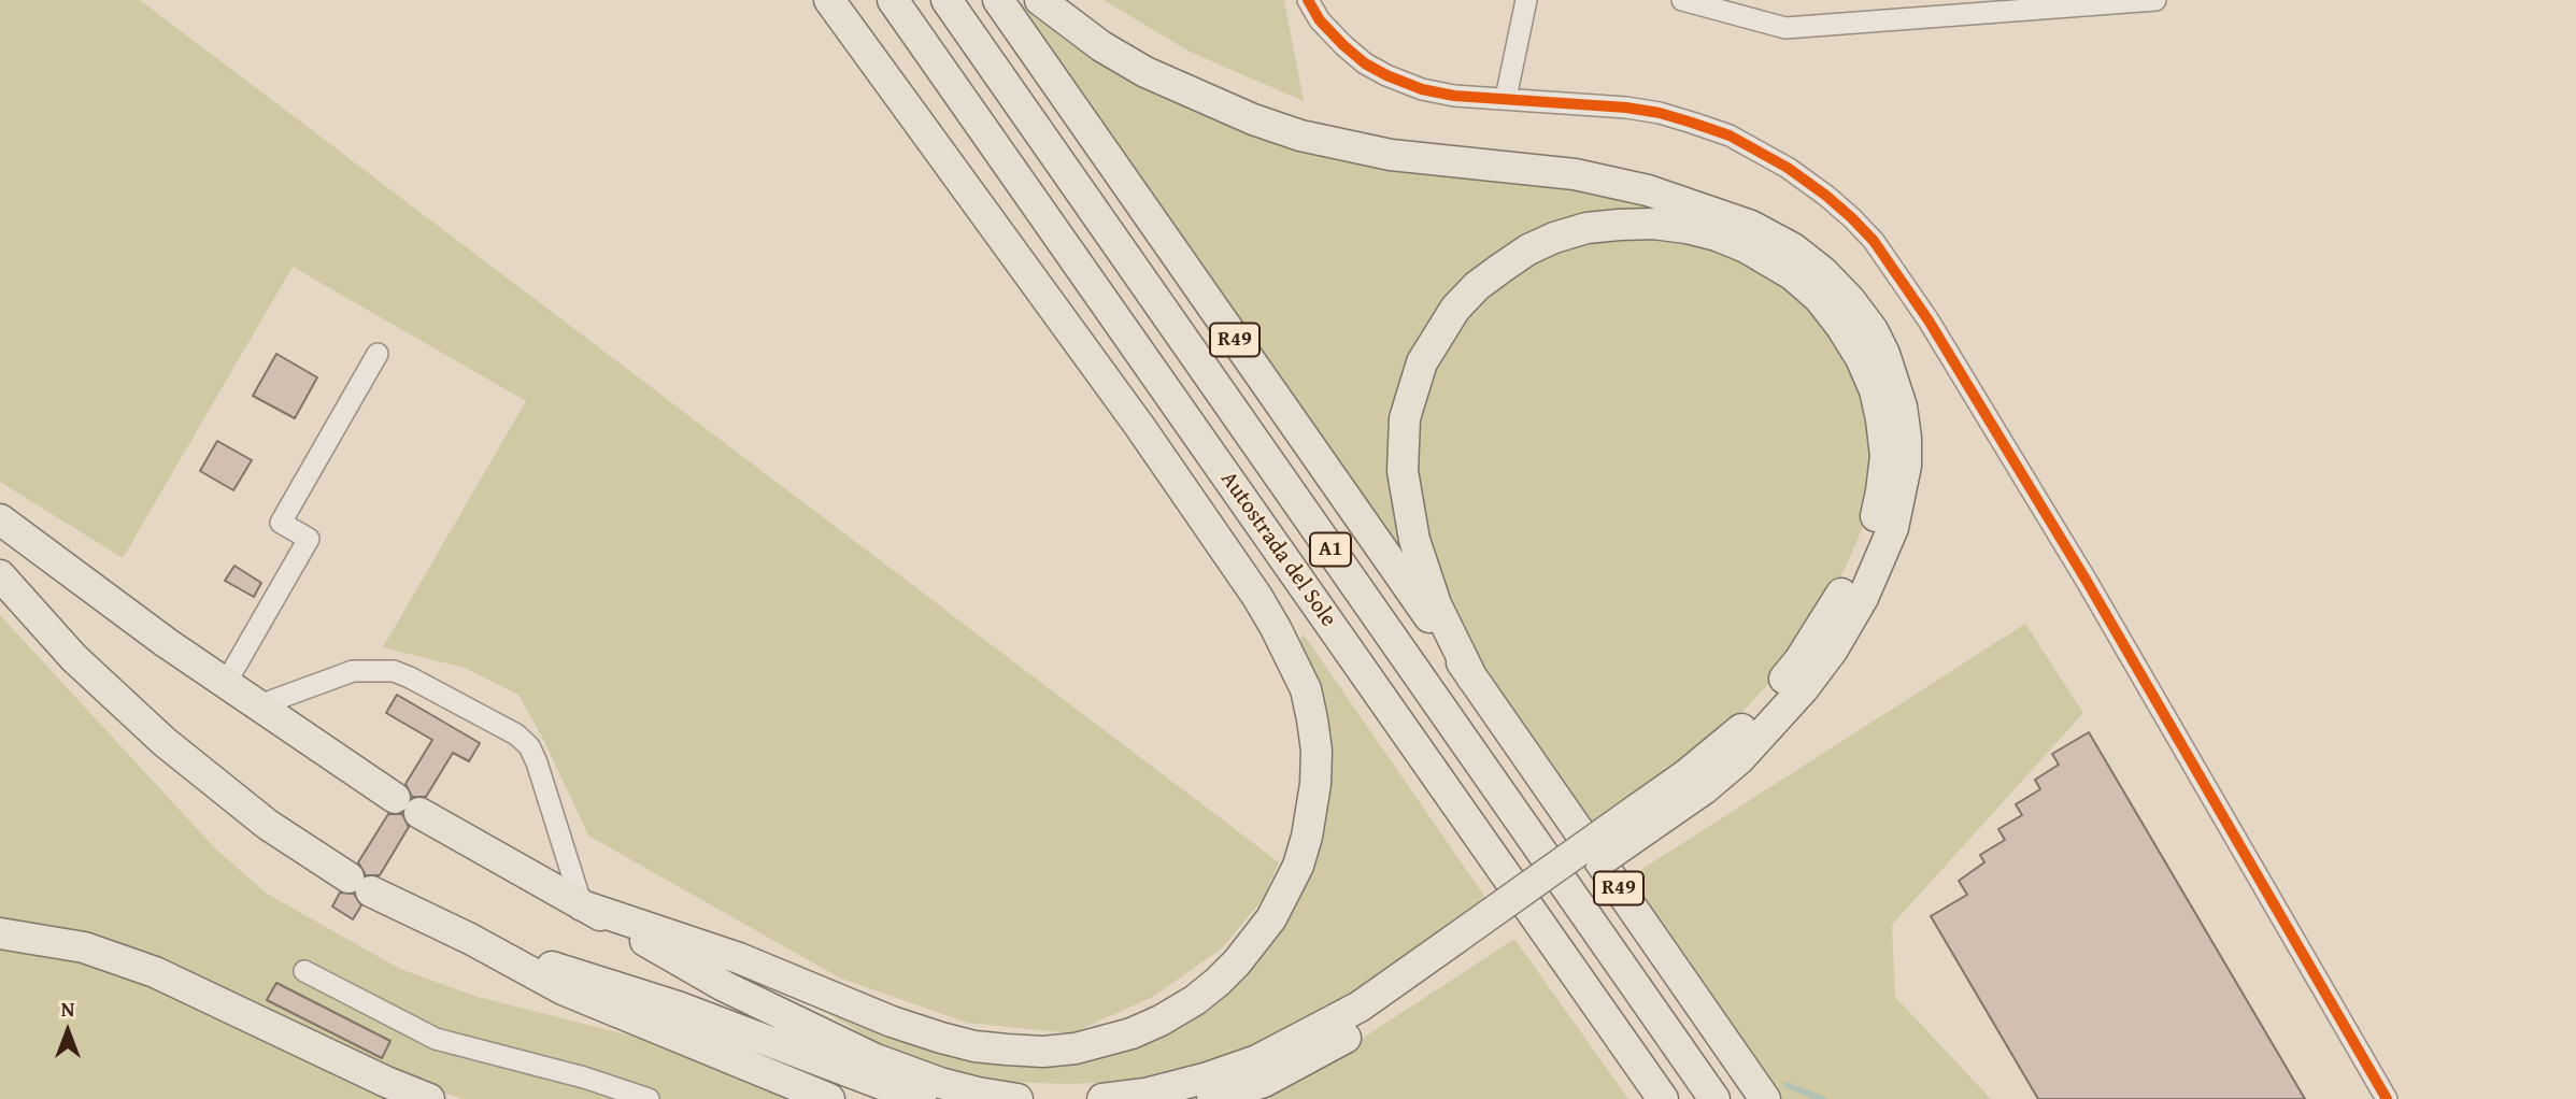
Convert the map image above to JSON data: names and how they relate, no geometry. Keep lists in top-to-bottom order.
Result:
{
  "streets": {
    "highway": ["R49", "Autostrada del Sole", "A1"]
  },
  "north": "top"
}
